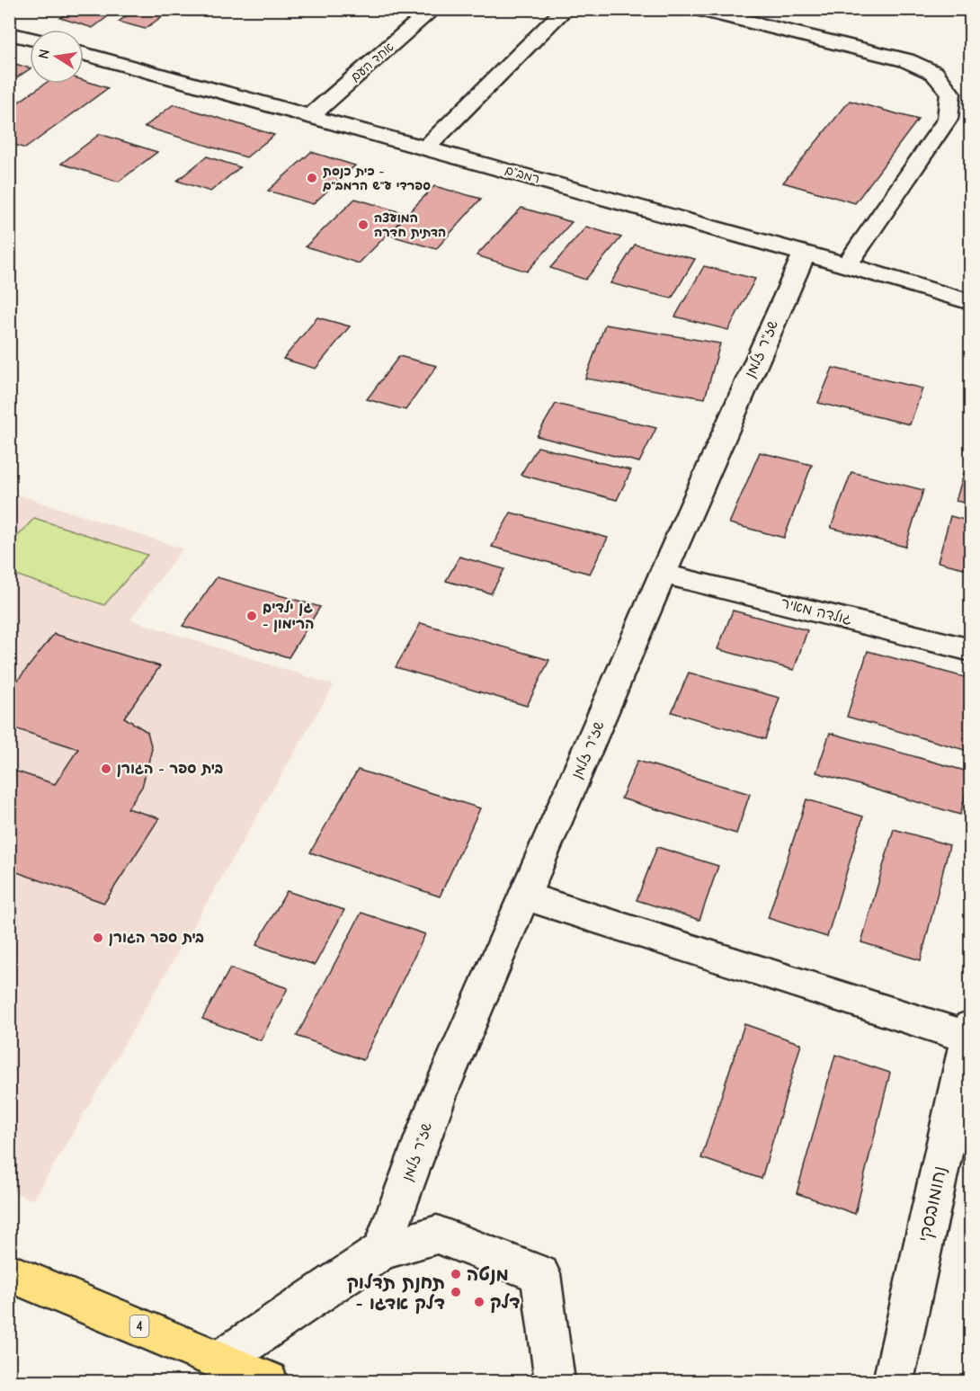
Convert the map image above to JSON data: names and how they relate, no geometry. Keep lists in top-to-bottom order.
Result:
{
  "streets": {
    "highway": ["4"],
    "street": [
      "אחד העם",
      "רמב\"ם",
      "שז\"ר זלמן",
      "גולדה מאיר",
      "נחומובסקי"
    ]
  },
  "crossings": [
    ["אחד העם", "רמב\"ם"],
    ["רמב\"ם", "שז\"ר זלמן"],
    ["שז\"ר זלמן", "גולדה מאיר"]
  ],
  "places": [
    "כית כנסת - ספרדי ע\"ש הרמב\"ם",
    "המועצה הדתית חדרה",
    "גן ילדים - הרימון",
    "בית ספר - הגורן",
    "בית ספר הגורן",
    "מנטה",
    "תחנת תדלוק - דלק אדגו",
    "דלק"
  ],
  "north": "left"
}
